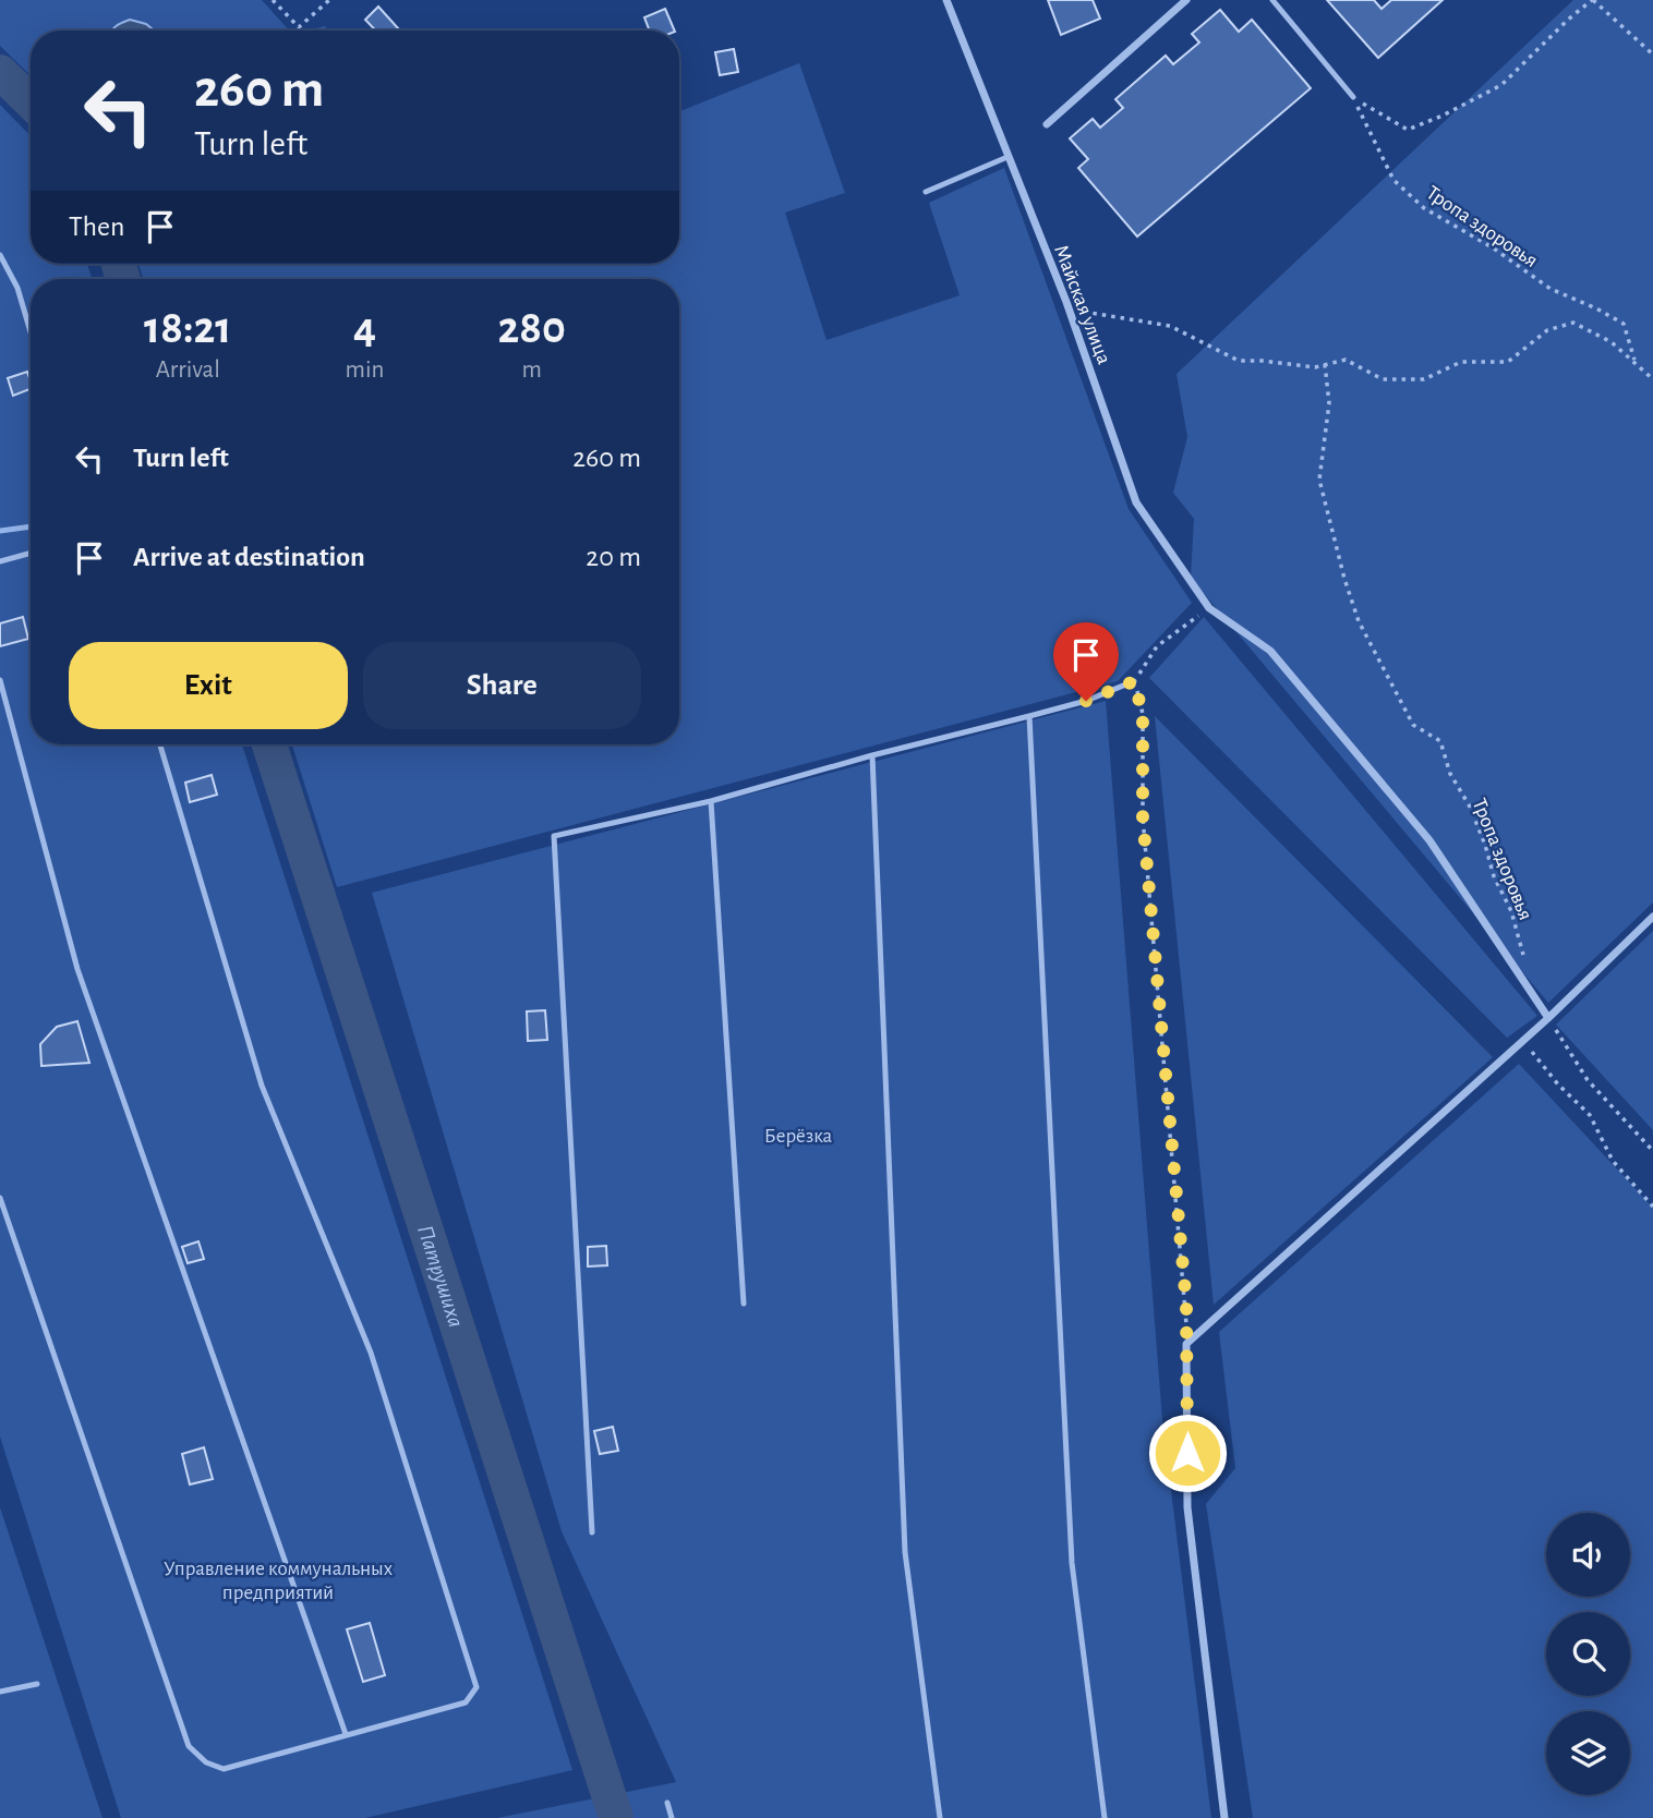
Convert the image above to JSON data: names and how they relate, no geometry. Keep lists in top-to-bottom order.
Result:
{
  "streets": {
    "street": ["Майская улица"],
    "path": ["Тропа здоровья"]
  },
  "crossings": [
    ["Тропа здоровья", "Майская улица"]
  ],
  "water": ["Патрушиха"],
  "parks": ["Берёзка", "Управление коммунальных предприятий"],
  "page": {
    "turn": ["260 m", "Turn left"],
    "then": "Then",
    "eta": [
      "18:21",
      "Arrival",
      "4",
      "min",
      "280",
      "m"
    ],
    "list": [
      {
        "name": "Turn left",
        "value": "260 m"
      },
      {
        "name": "Arrive at destination",
        "value": "20 m"
      }
    ],
    "buttons": ["Exit", "Share"]
  }
}
